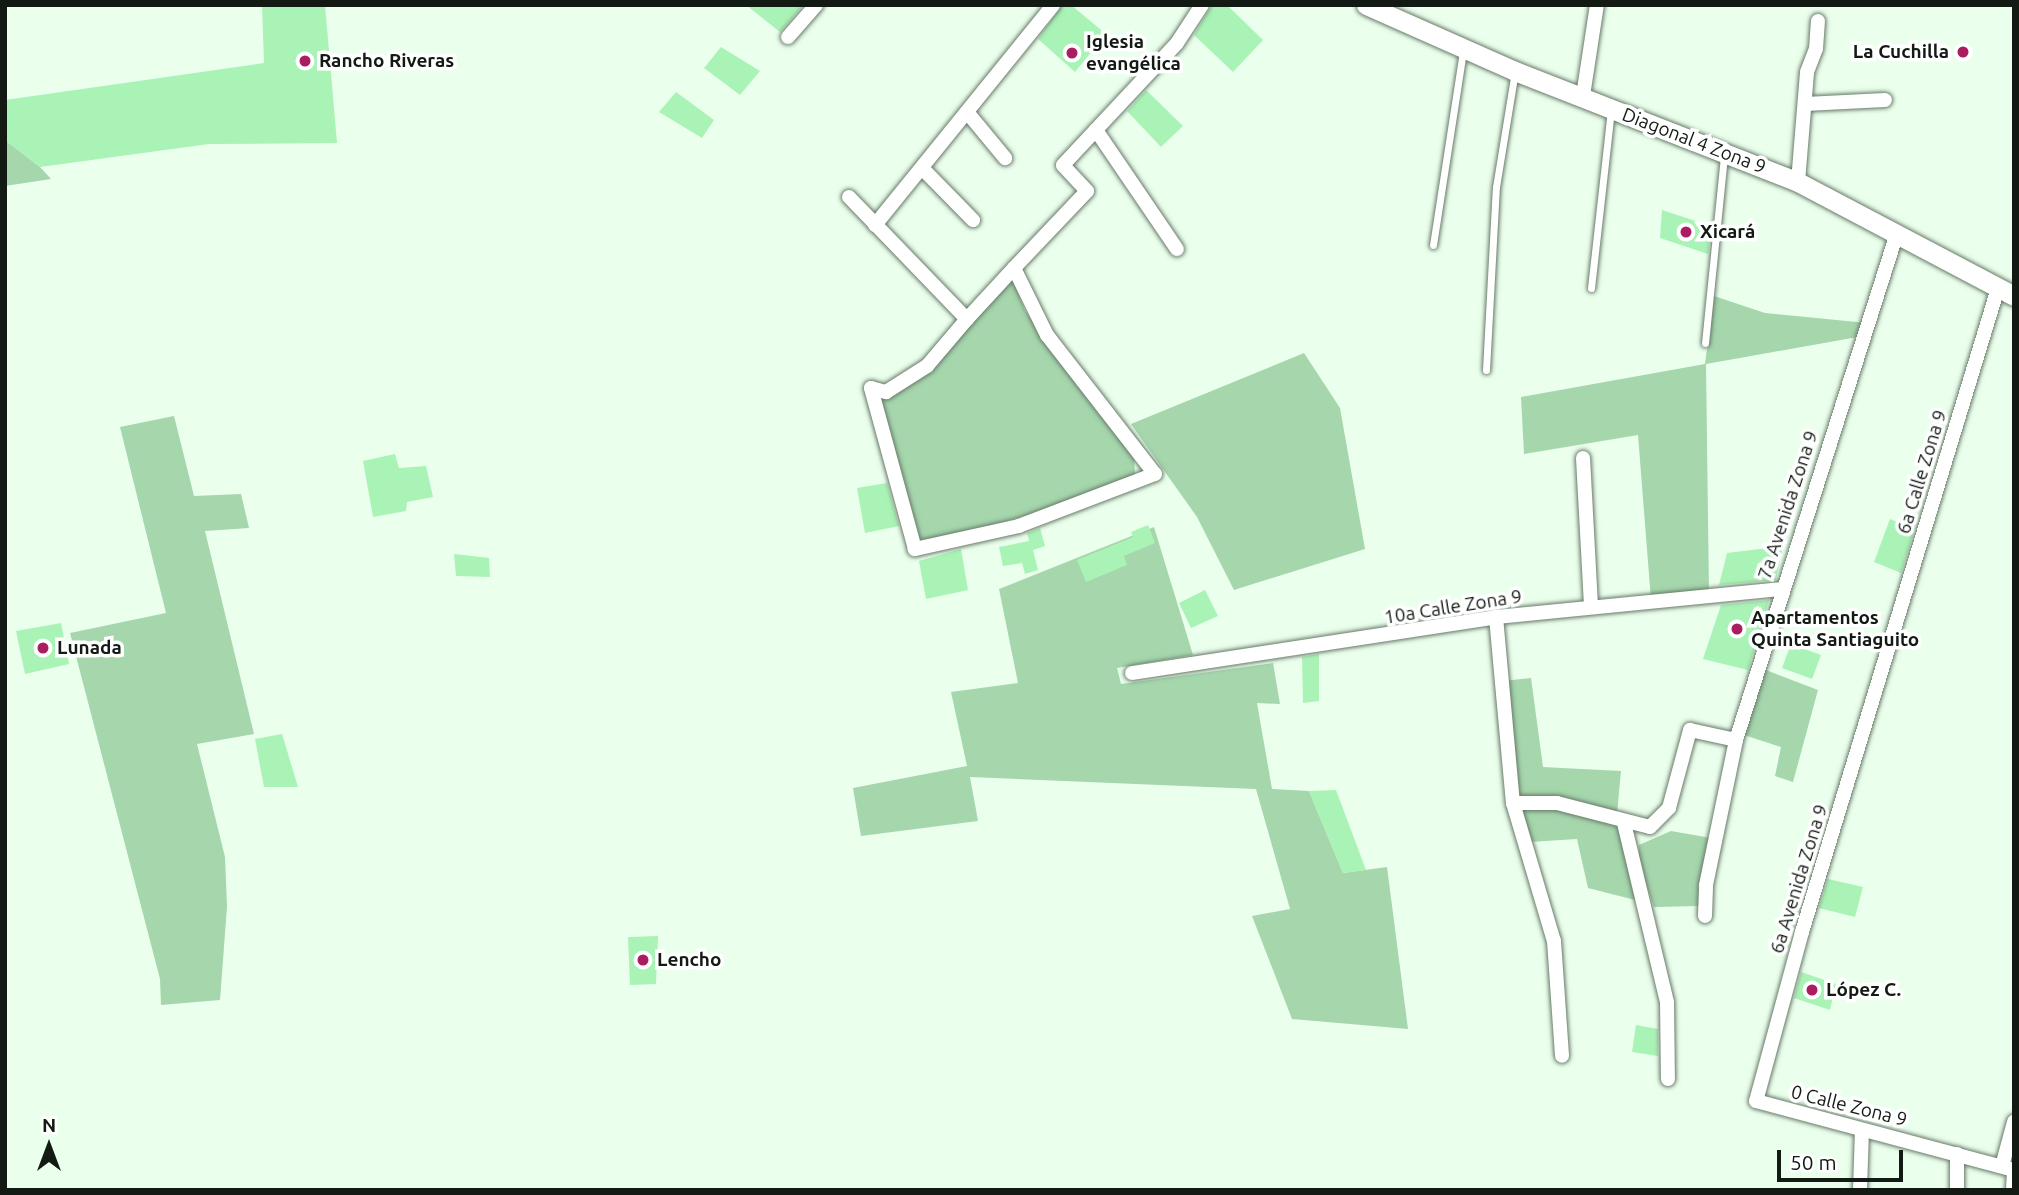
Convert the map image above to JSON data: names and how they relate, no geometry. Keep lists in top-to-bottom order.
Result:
{
  "streets": {
    "main road": ["Diagonal 4 Zona 9"],
    "street": [
      "6a Calle Zona 9",
      "7a Avenida Zona 9",
      "10a Calle Zona 9",
      "6a Avenida Zona 9",
      "0 Calle Zona 9"
    ]
  },
  "crossings": [
    ["Diagonal 4 Zona 9", "6a Calle Zona 9"],
    ["Diagonal 4 Zona 9", "7a Avenida Zona 9"],
    ["6a Calle Zona 9", "6a Avenida Zona 9"],
    ["7a Avenida Zona 9", "10a Calle Zona 9"],
    ["6a Avenida Zona 9", "0 Calle Zona 9"]
  ],
  "places": [
    "La Cuchilla",
    "Iglesia evangélica",
    "Rancho Riveras",
    "Xicará",
    "Apartamentos Quinta Santiaguito",
    "Lunada",
    "Lencho",
    "López C."
  ],
  "scale_bar": "50 m",
  "north": "top"
}
